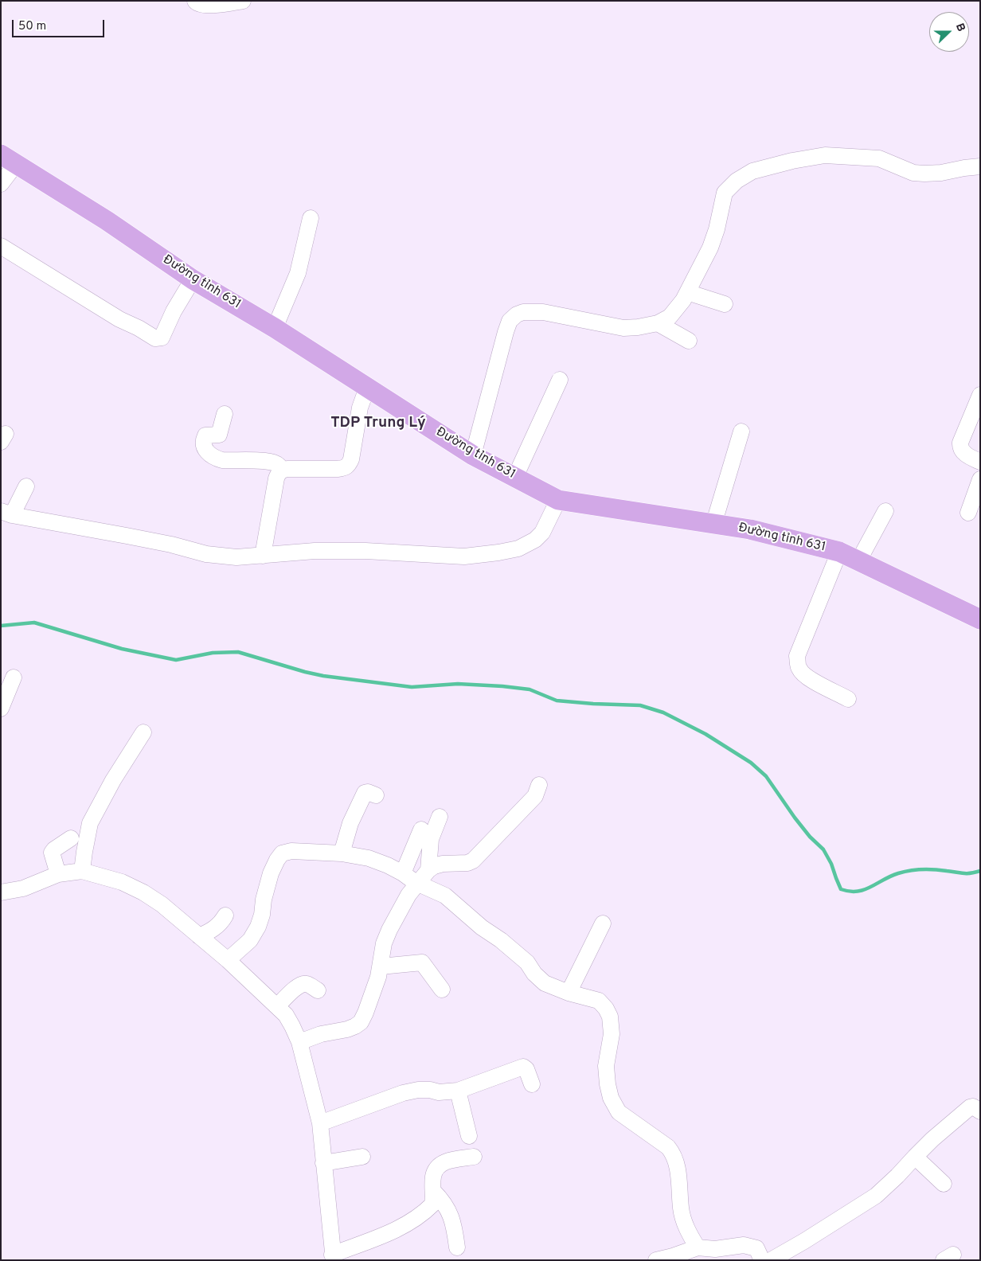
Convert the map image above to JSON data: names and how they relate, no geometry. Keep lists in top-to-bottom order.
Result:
{
  "streets": {
    "main road": ["Đường tỉnh 631"]
  },
  "districts": ["TDP Trung Lý"],
  "scale_bar": "50 m",
  "north": "right"
}
